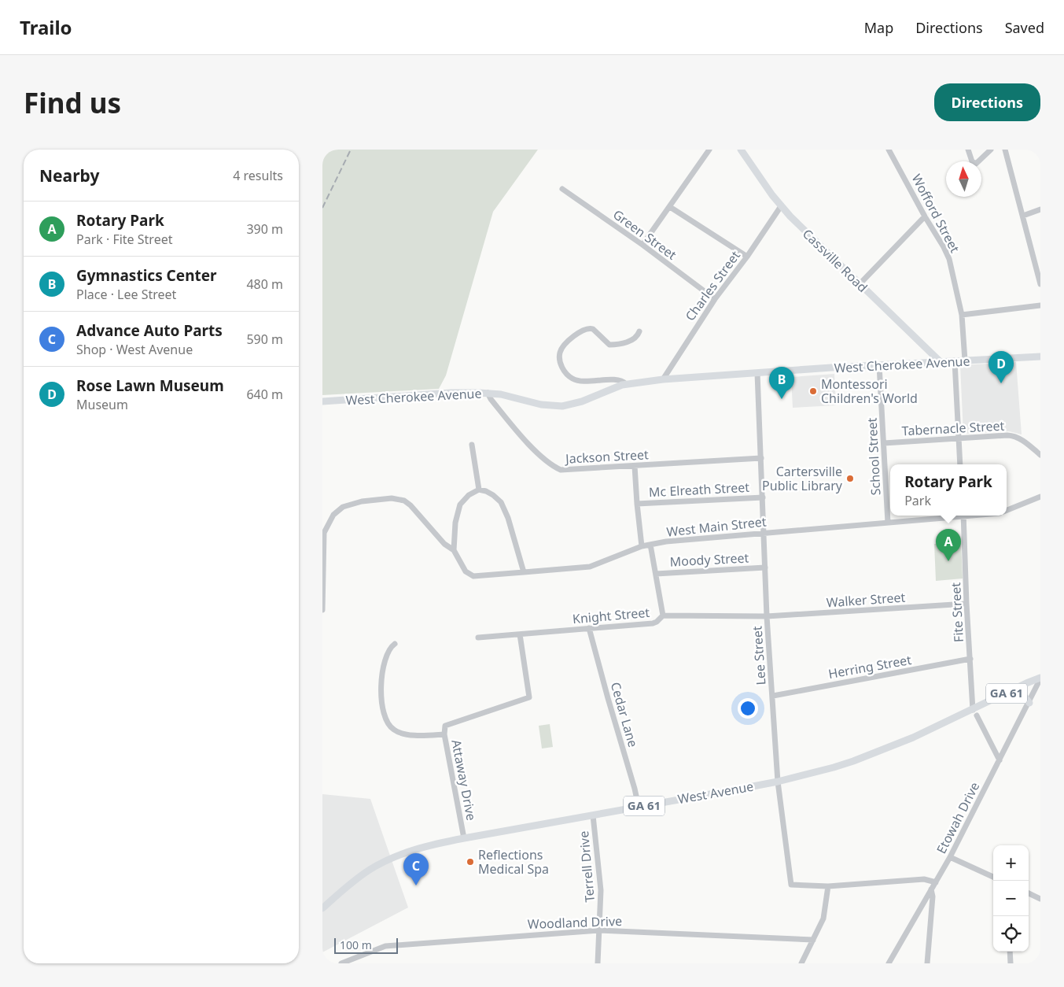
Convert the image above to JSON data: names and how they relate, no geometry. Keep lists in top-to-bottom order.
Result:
{
  "streets": {
    "main road": [
      "Cassville Road",
      "West Cherokee Avenue",
      "GA 61",
      "West Avenue"
    ],
    "street": [
      "Wofford Street",
      "Green Street",
      "Charles Street",
      "Tabernacle Street",
      "Jackson Street",
      "School Street",
      "Mc Elreath Street",
      "West Main Street",
      "Moody Street",
      "Walker Street",
      "Fite Street",
      "Knight Street",
      "Lee Street",
      "Herring Street",
      "Cedar Lane",
      "Attaway Drive",
      "Etowah Drive",
      "Terrell Drive",
      "Woodland Drive"
    ]
  },
  "crossings": [
    ["Wofford Street", "West Cherokee Avenue"],
    ["Green Street", "Charles Street"],
    ["Cassville Road", "Charles Street"],
    ["Cassville Road", "West Cherokee Avenue"],
    ["Charles Street", "West Cherokee Avenue"],
    ["West Cherokee Avenue", "Jackson Street"],
    ["West Cherokee Avenue", "School Street"],
    ["West Cherokee Avenue", "Lee Street"],
    ["Tabernacle Street", "School Street"],
    ["Jackson Street", "Lee Street"],
    ["School Street", "West Main Street"],
    ["Mc Elreath Street", "Lee Street"],
    ["West Main Street", "Lee Street"],
    ["Moody Street", "Lee Street"],
    ["Walker Street", "Fite Street"],
    ["Walker Street", "Knight Street"],
    ["Walker Street", "Lee Street"],
    ["Fite Street", "Herring Street"],
    ["Fite Street", "West Avenue"],
    ["Fite Street", "Etowah Drive"],
    ["Knight Street", "Lee Street"],
    ["Knight Street", "Cedar Lane"],
    ["Knight Street", "Attaway Drive"],
    ["Lee Street", "Herring Street"],
    ["Lee Street", "West Avenue"],
    ["Lee Street", "Etowah Drive"],
    ["Cedar Lane", "West Avenue"],
    ["Attaway Drive", "West Avenue"],
    ["West Avenue", "Etowah Drive"],
    ["West Avenue", "Terrell Drive"],
    ["Terrell Drive", "Woodland Drive"]
  ],
  "places": ["Montessori Children's World", "Cartersville Public Library", "Reflections Medical Spa"],
  "scale_bar": "100 m",
  "north": "top",
  "page": {
    "header": "Trailo",
    "nav": ["Map", "Directions", "Saved"],
    "buttons": "Directions",
    "title": "Find us",
    "heading": ["Nearby", "4 results"],
    "list": [
      {
        "mark": "A",
        "name": "Rotary Park",
        "note": "Park · Fite Street",
        "value": "390 m"
      },
      {
        "mark": "B",
        "name": "Gymnastics Center",
        "note": "Place · Lee Street",
        "value": "480 m"
      },
      {
        "mark": "C",
        "name": "Advance Auto Parts",
        "note": "Shop · West Avenue",
        "value": "590 m"
      },
      {
        "mark": "D",
        "name": "Rose Lawn Museum",
        "note": "Museum",
        "value": "640 m"
      }
    ],
    "pins": [
      "D",
      "B",
      "A",
      "C"
    ],
    "popup": ["Rotary Park", "Park"],
    "map_buttons": ["+", "−"],
    "scale": "100 m"
  }
}
